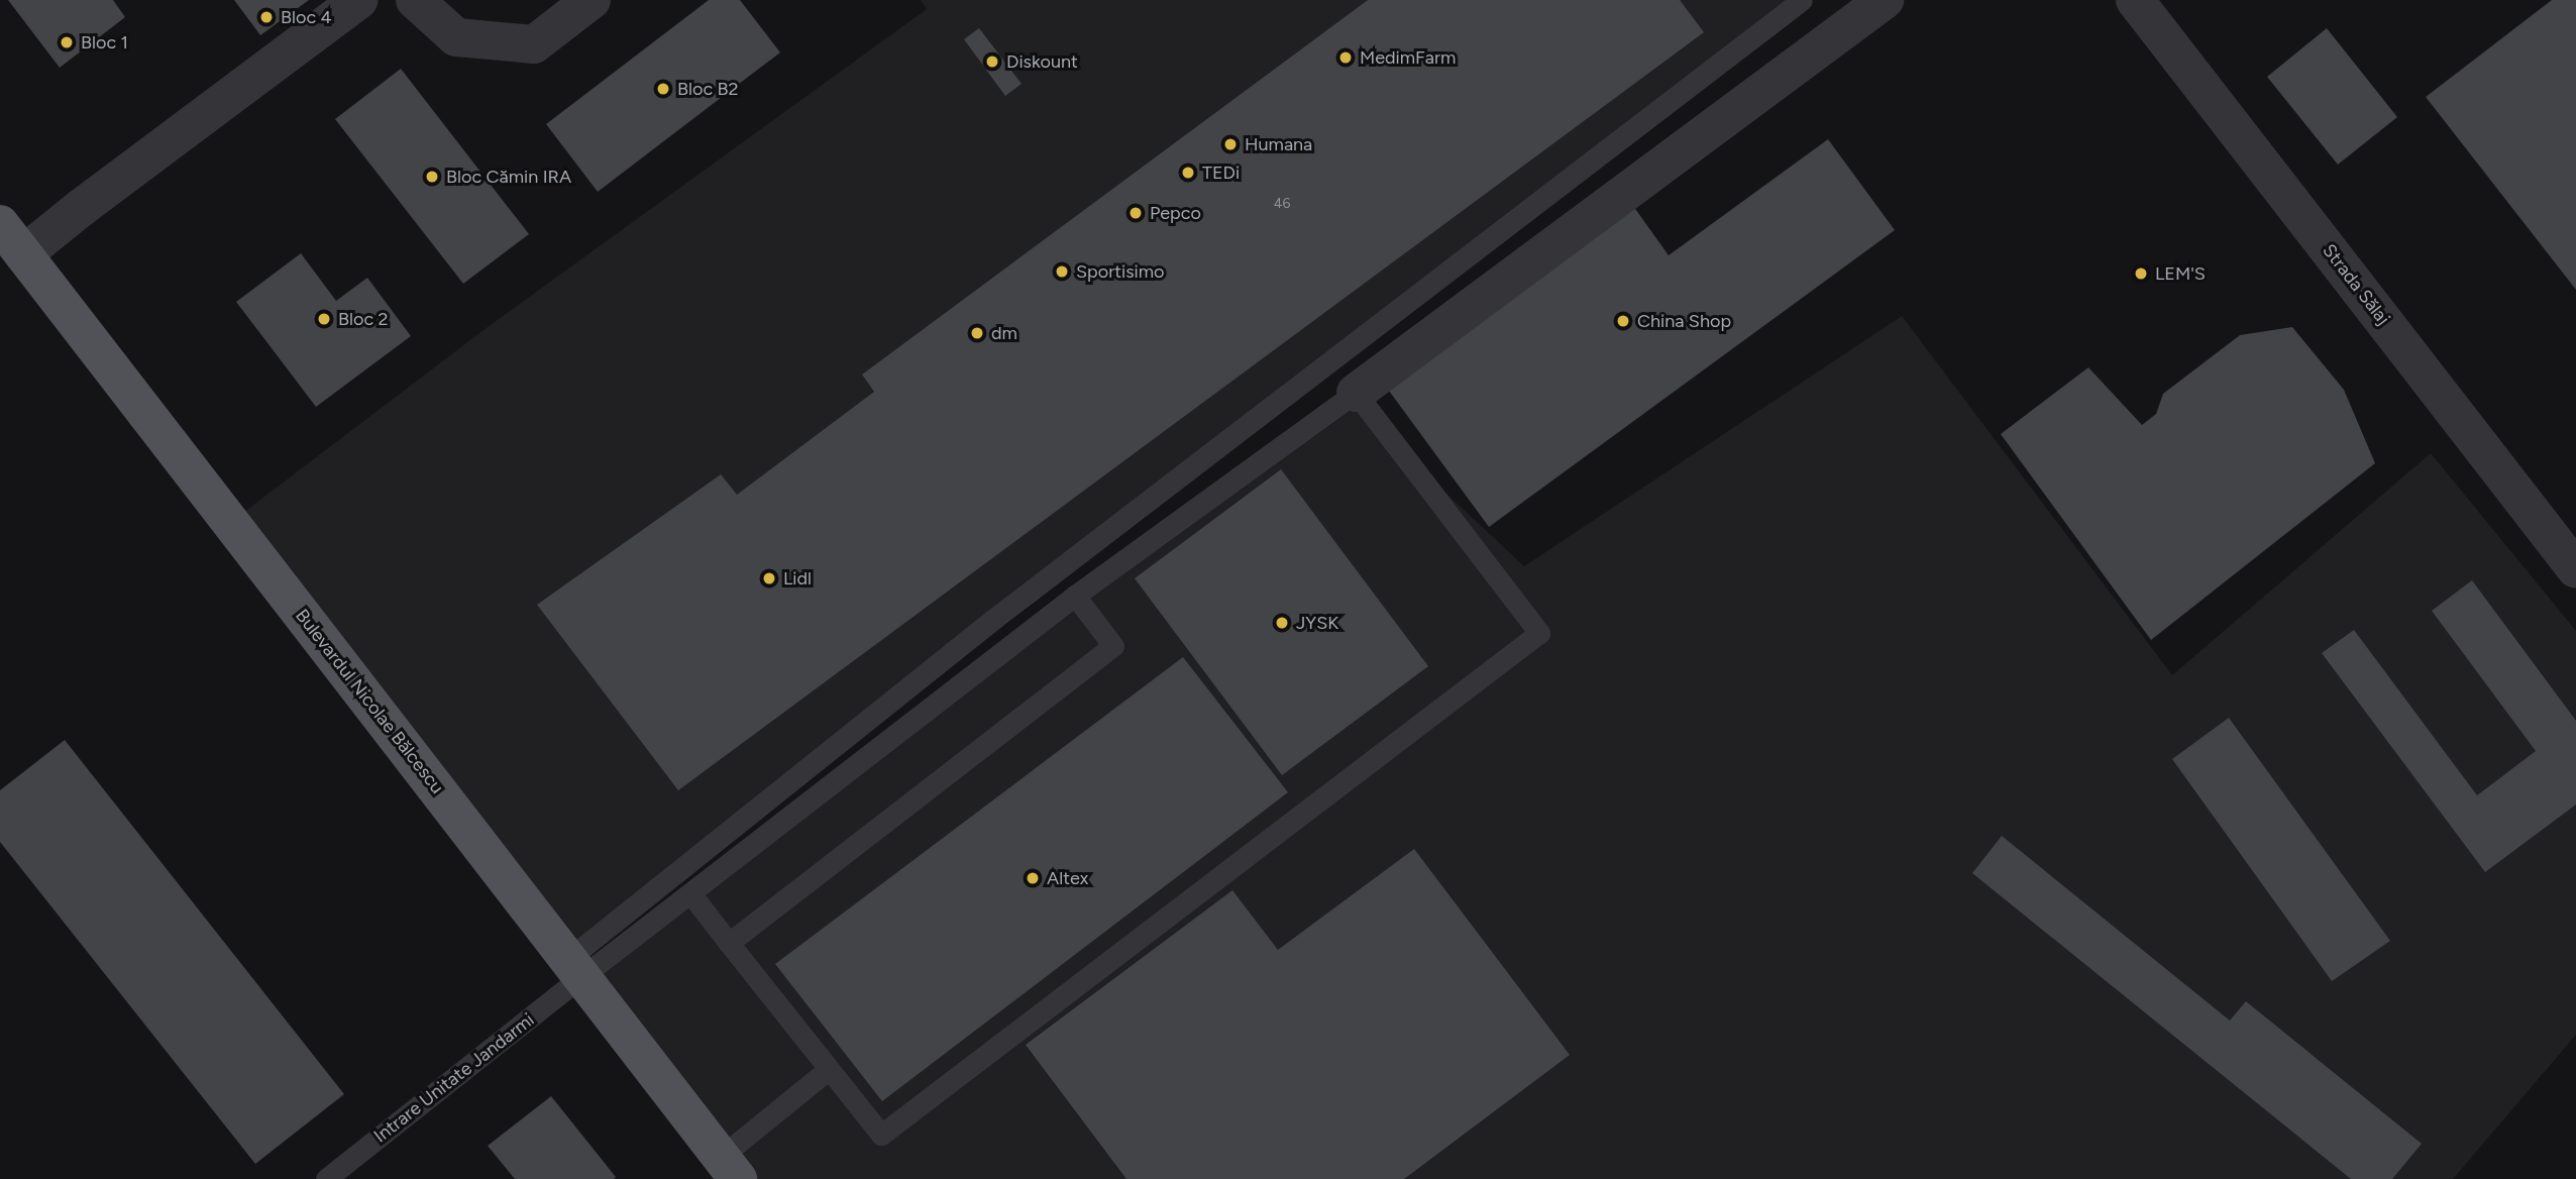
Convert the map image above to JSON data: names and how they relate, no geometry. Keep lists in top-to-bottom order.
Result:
{
  "streets": {
    "main road": ["Bulevardul Nicolae Bălcescu"],
    "street": ["Strada Sălaj"],
    "lane": ["Intrare Unitate Jandarmi"]
  },
  "crossings": [
    ["Bulevardul Nicolae Bălcescu", "Intrare Unitate Jandarmi"]
  ],
  "places": [
    "Bloc 4",
    "Bloc 1",
    "MedimFarm",
    "Diskount",
    "Bloc B2",
    "Humana",
    "TEDi",
    "Bloc Cămin IRA",
    "Pepco",
    "Sportisimo",
    "LEM'S",
    "Bloc 2",
    "China Shop",
    "dm",
    "Lidl",
    "JYSK",
    "Altex"
  ],
  "house_numbers": ["46"]
}
